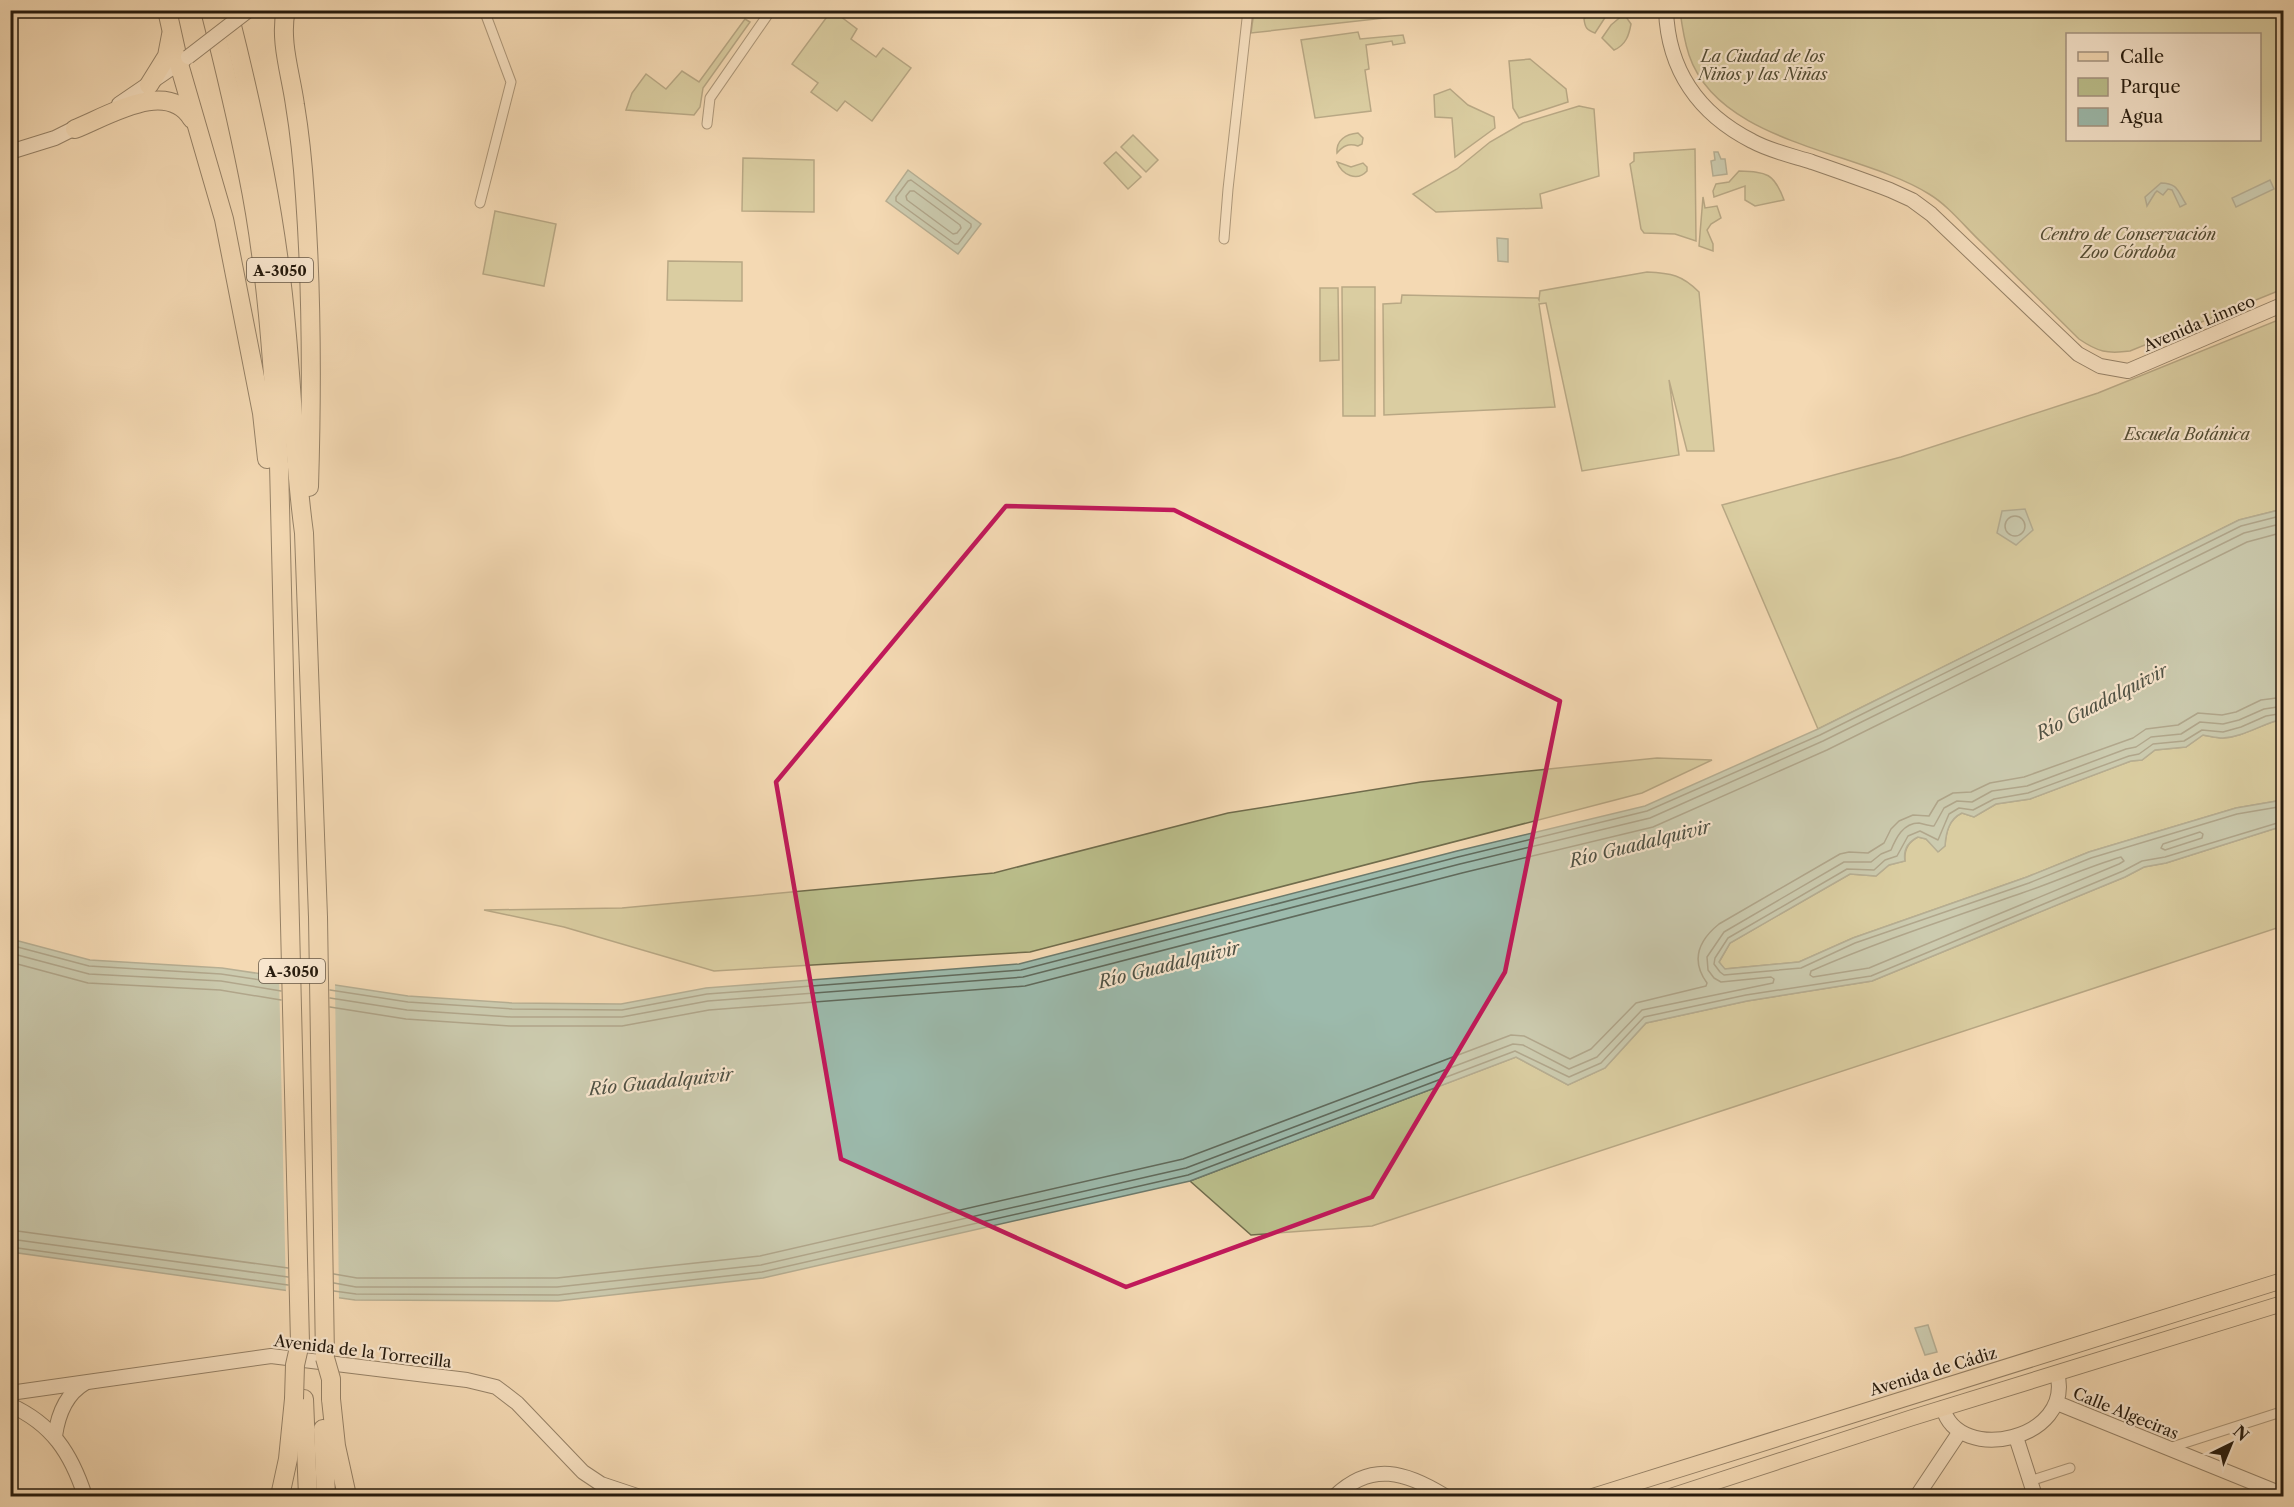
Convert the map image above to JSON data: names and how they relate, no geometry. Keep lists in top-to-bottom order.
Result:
{
  "streets": {
    "highway": ["A-3050"],
    "main road": ["Avenida de Cádiz"],
    "street": ["Avenida Linneo", "Avenida de la Torrecilla", "Calle Algeciras"]
  },
  "water": ["Río Guadalquivir"],
  "parks": ["La Ciudad de los Niños y las Niñas", "Centro de Conservación Zoo Córdoba", "Escuela Botánica"],
  "legend": ["Calle", "Parque", "Agua"],
  "north": "top right"
}
